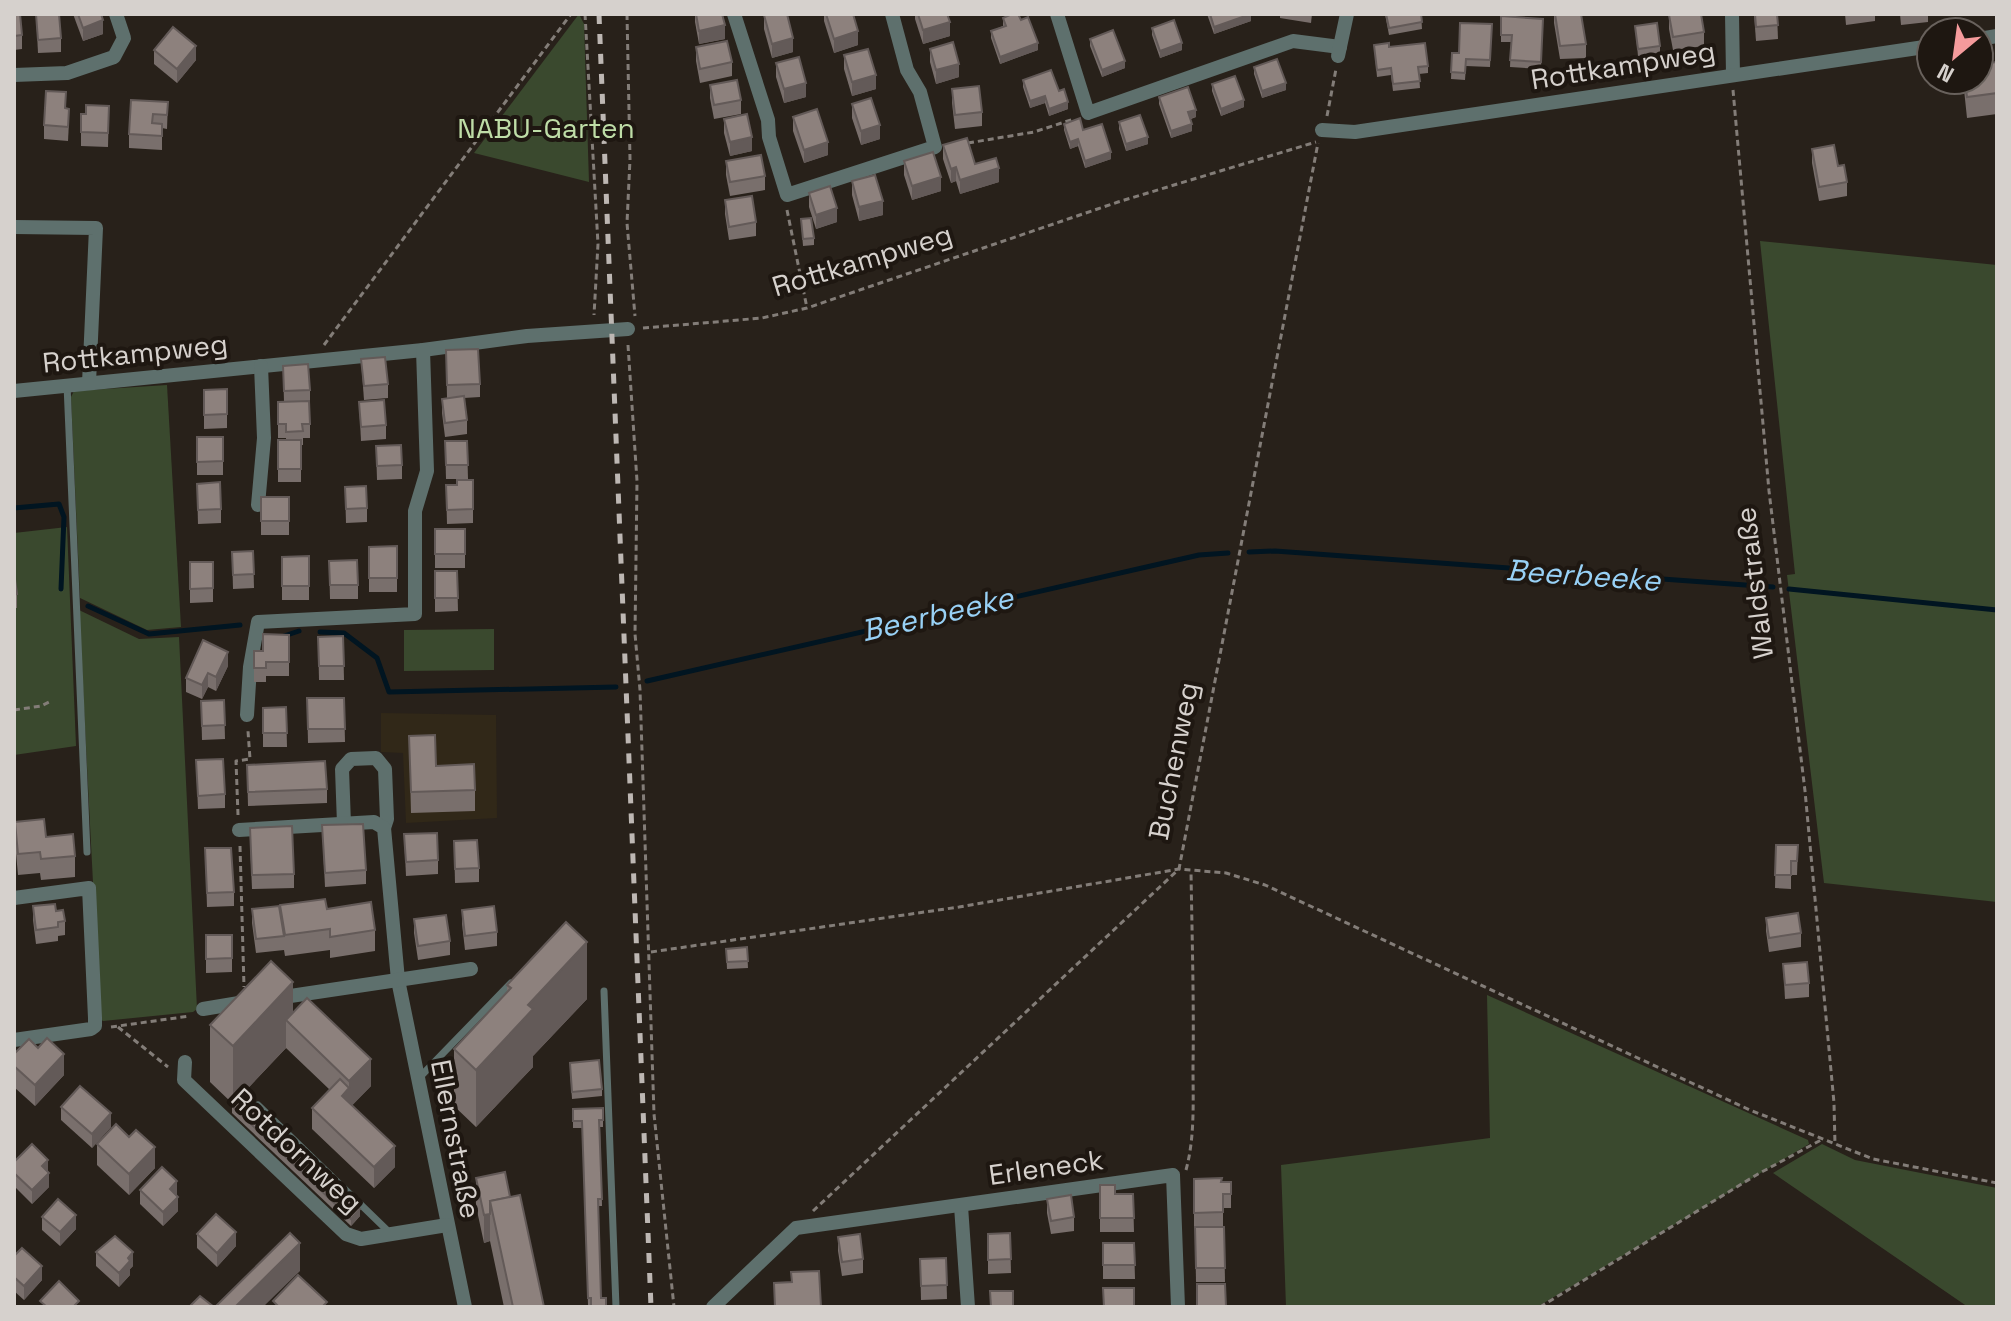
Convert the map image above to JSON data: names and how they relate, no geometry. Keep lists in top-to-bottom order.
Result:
{
  "streets": {
    "street": [
      "Rottkampweg",
      "Ellernstraße",
      "Rotdornweg",
      "Erleneck"
    ],
    "path": ["Waldstraße", "Buchenweg"]
  },
  "crossings": [
    ["Rottkampweg", "Waldstraße"],
    ["Rottkampweg", "Buchenweg"],
    ["Buchenweg", "Erleneck"],
    ["Ellernstraße", "Rotdornweg"]
  ],
  "water": ["Beerbeeke"],
  "parks": ["NABU-Garten"],
  "north": "bottom left"
}
